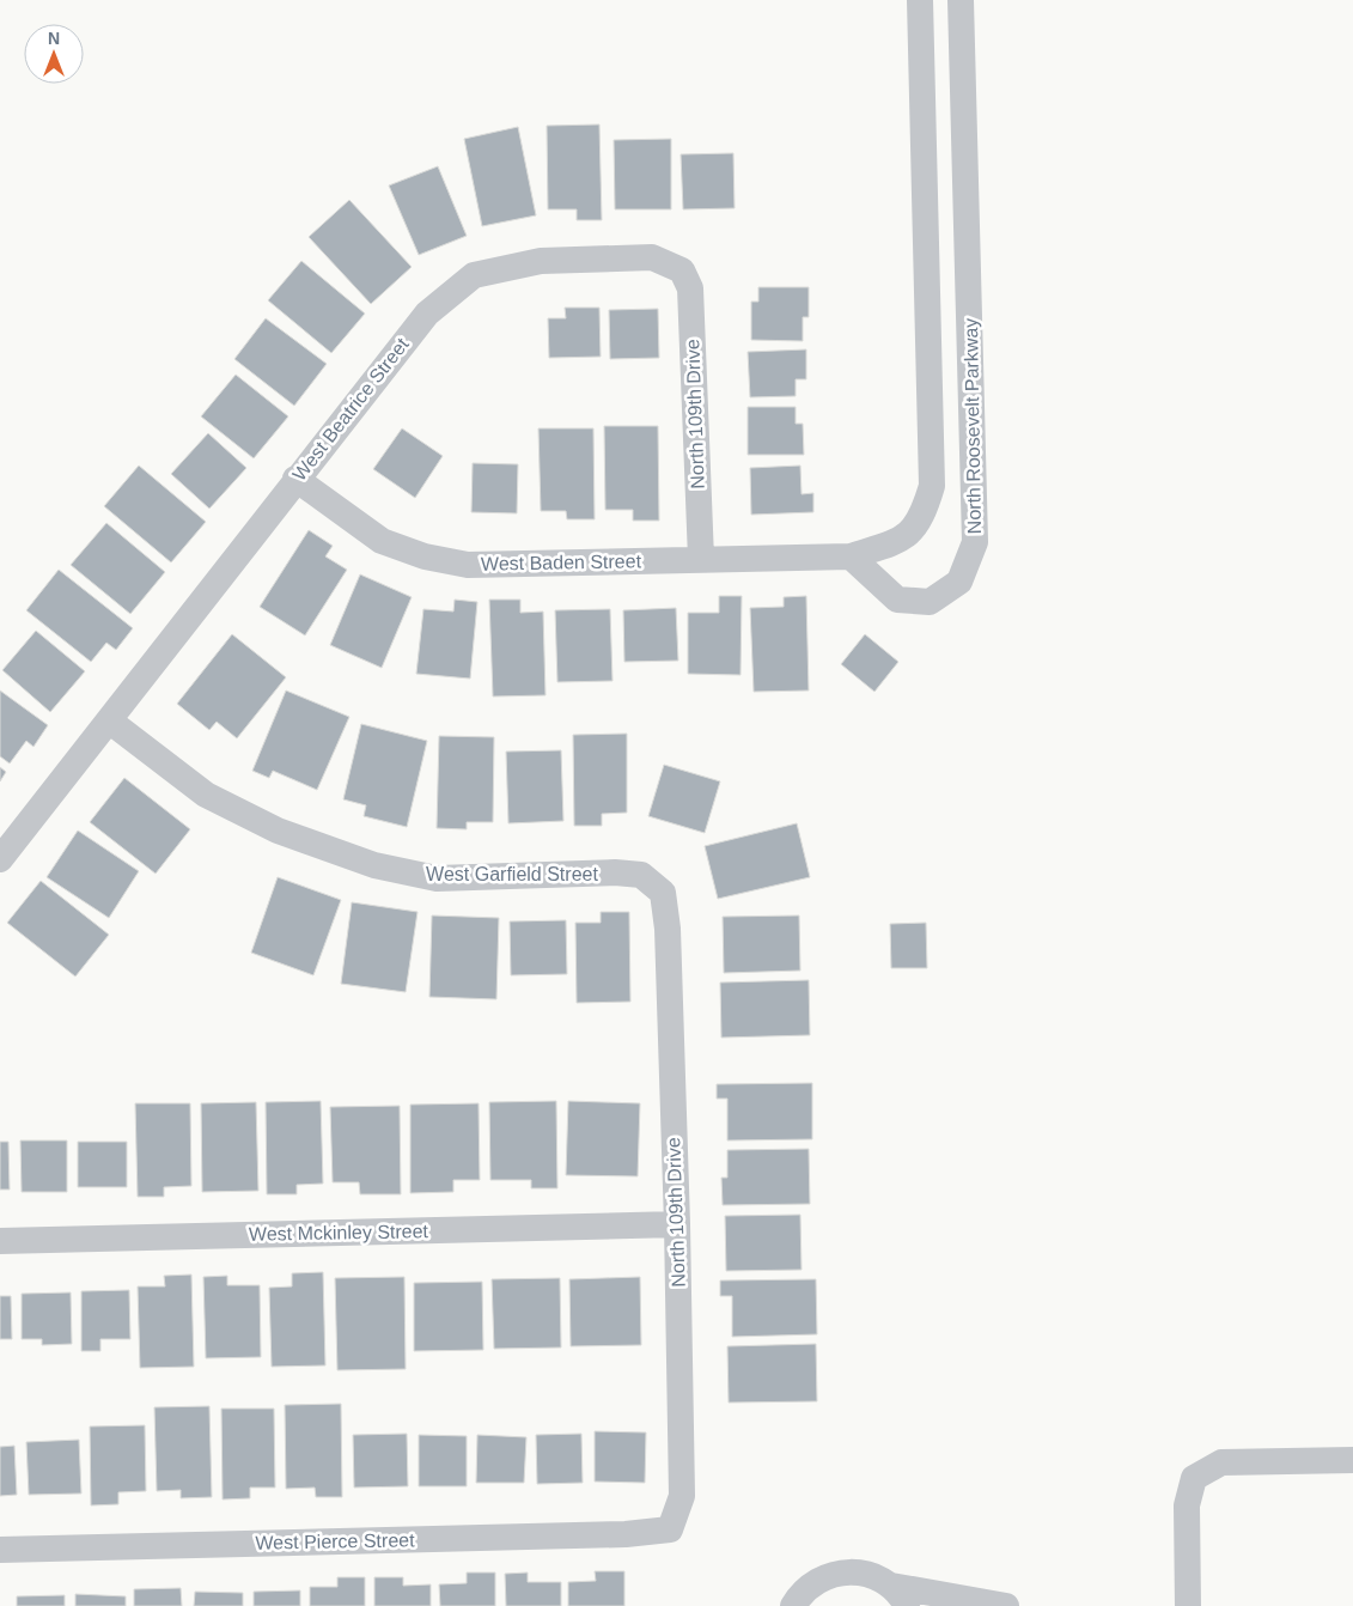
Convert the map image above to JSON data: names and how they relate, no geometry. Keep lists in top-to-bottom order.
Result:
{
  "streets": {
    "street": [
      "West Beatrice Street",
      "North 109th Drive",
      "North Roosevelt Parkway",
      "West Baden Street",
      "West Garfield Street",
      "West Mckinley Street",
      "West Pierce Street"
    ]
  },
  "crossings": [
    ["West Beatrice Street", "North 109th Drive"],
    ["West Beatrice Street", "West Baden Street"],
    ["West Beatrice Street", "West Garfield Street"],
    ["North 109th Drive", "West Baden Street"],
    ["North 109th Drive", "West Garfield Street"],
    ["North 109th Drive", "West Mckinley Street"],
    ["North 109th Drive", "West Pierce Street"],
    ["North Roosevelt Parkway", "West Baden Street"]
  ],
  "north": "top"
}
